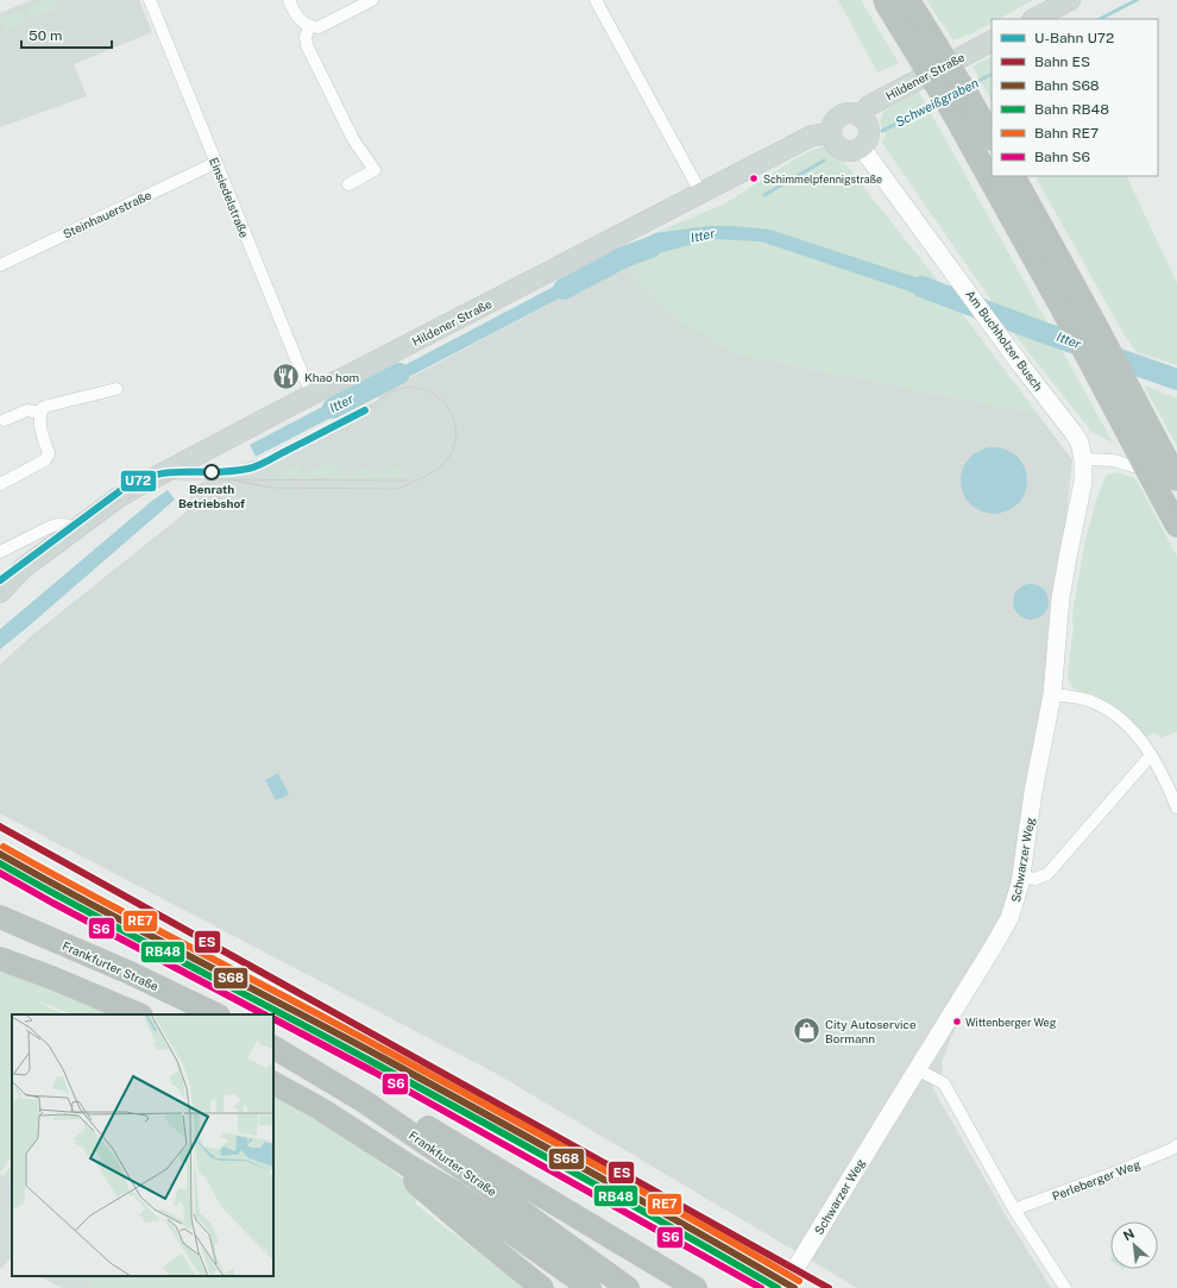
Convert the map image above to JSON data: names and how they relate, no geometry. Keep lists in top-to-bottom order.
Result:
{
  "streets": {
    "highway": ["Frankfurter Straße"],
    "main road": ["Hildener Straße", "Am Buchholzer Busch", "Schwarzer Weg"],
    "street": ["Einsiedelstraße", "Steinhauerstraße", "Perleberger Weg"]
  },
  "crossings": [
    ["Hildener Straße", "Einsiedelstraße"],
    ["Hildener Straße", "Am Buchholzer Busch"],
    ["Einsiedelstraße", "Steinhauerstraße"],
    ["Am Buchholzer Busch", "Schwarzer Weg"]
  ],
  "water": ["Schweißgraben", "Itter"],
  "places": {
    "other": ["Schimmelpfennigstraße", "Benrath Betriebshof", "Wittenberger Weg"],
    "restaurant": ["Khao hom"],
    "shop": ["City Autoservice Bormann"]
  },
  "lines": [
    "metro line U72",
    "rail line ES",
    "rail line RE7",
    "rail line S68",
    "rail line RB48",
    "rail line S6"
  ],
  "legend": [
    "U-Bahn U72",
    "Bahn ES",
    "Bahn S68",
    "Bahn RB48",
    "Bahn RE7",
    "Bahn S6"
  ],
  "scale_bar": "50 m",
  "north": "top left"
}
